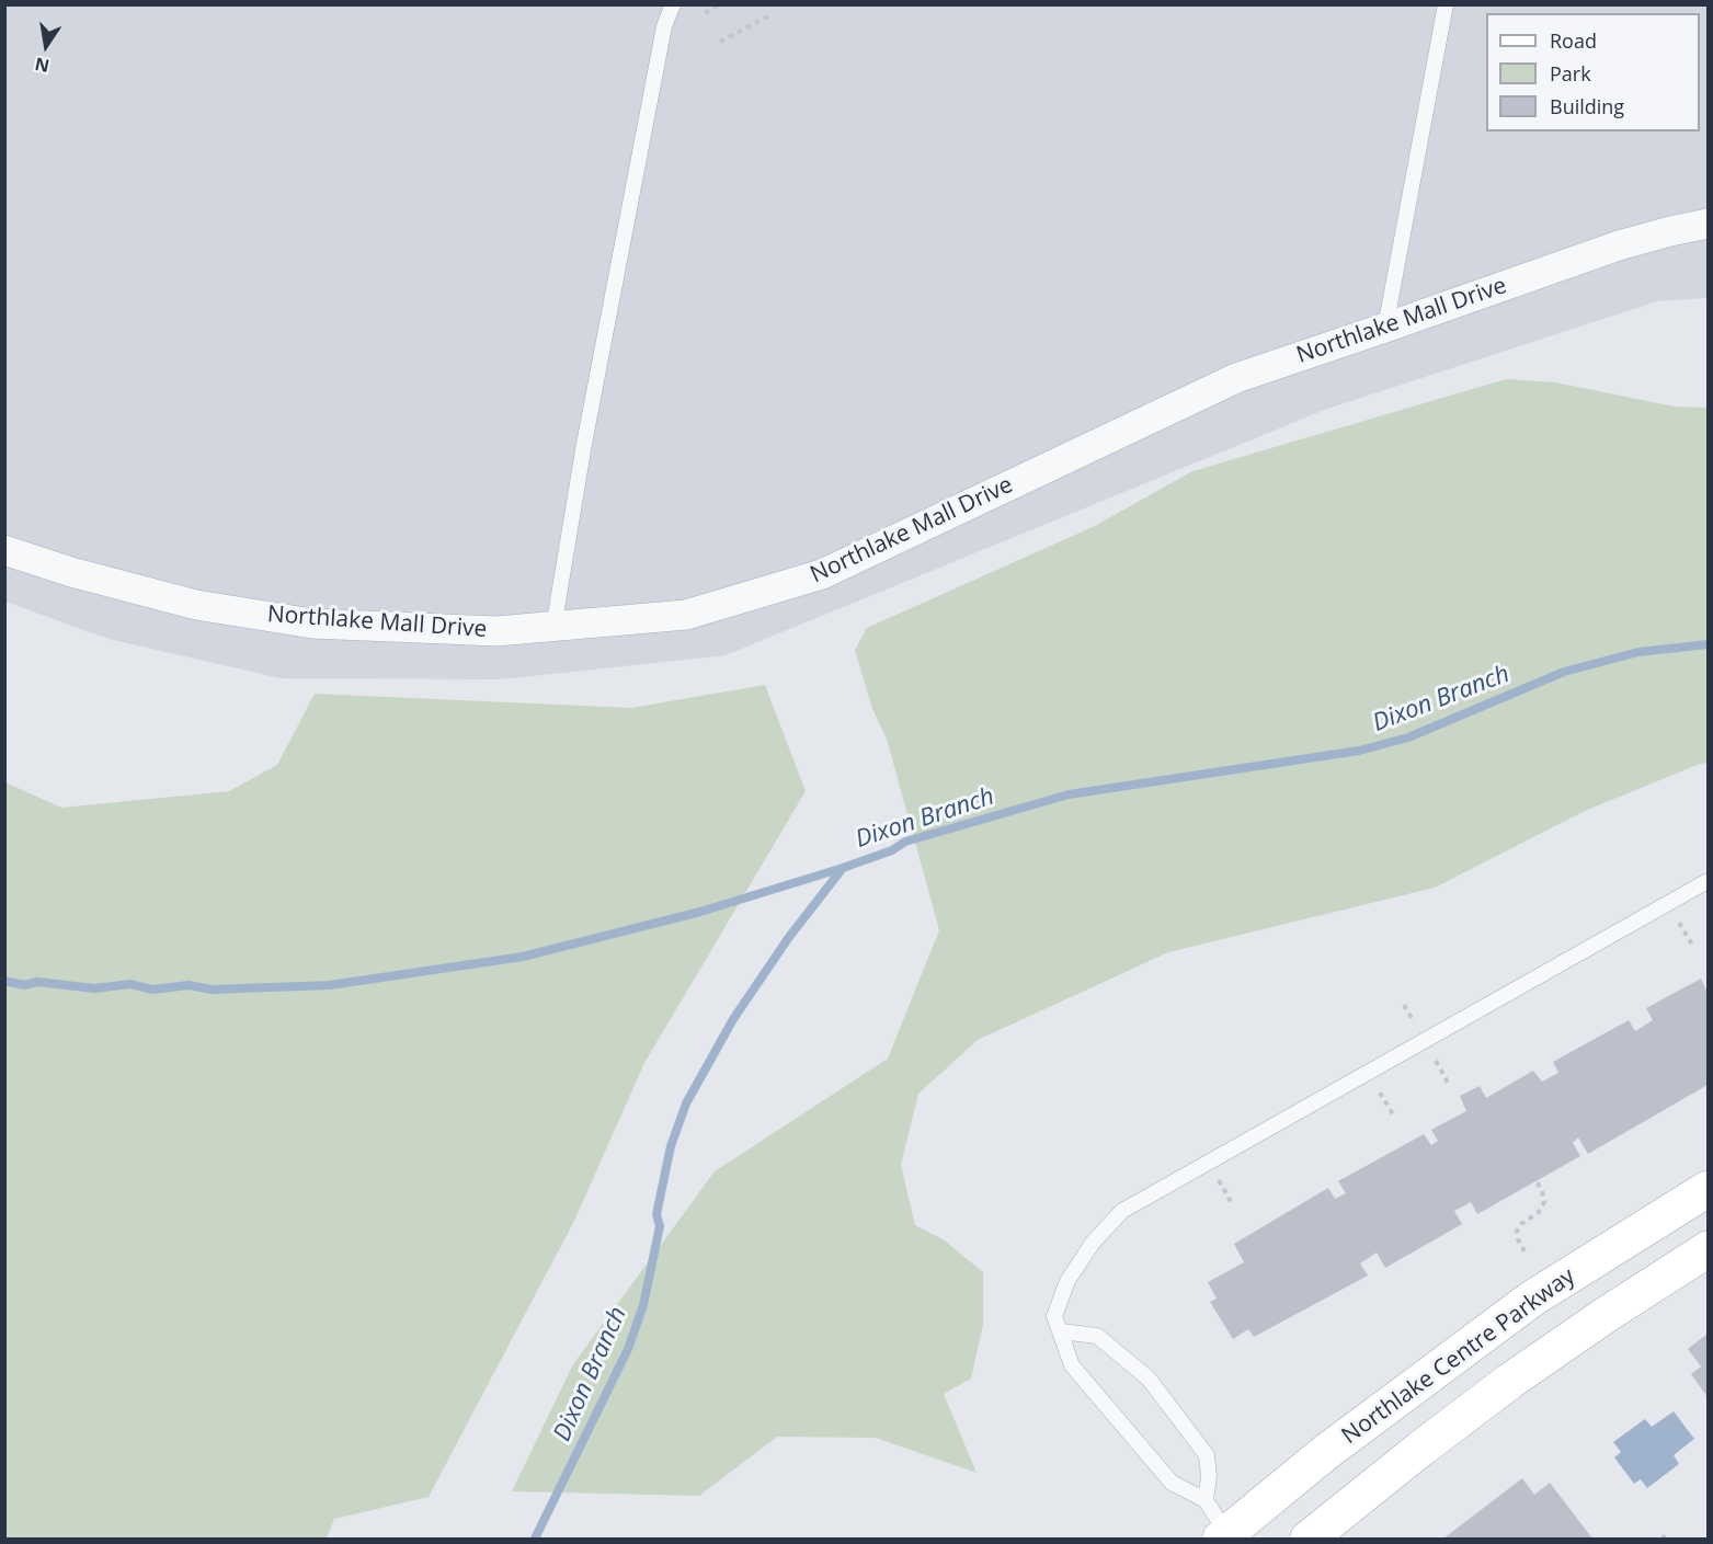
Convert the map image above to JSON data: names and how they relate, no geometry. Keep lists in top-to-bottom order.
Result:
{
  "streets": {
    "main road": ["Northlake Centre Parkway"],
    "street": ["Northlake Mall Drive"]
  },
  "water": ["Dixon Branch"],
  "legend": ["Road", "Park", "Building"],
  "north": "bottom"
}
